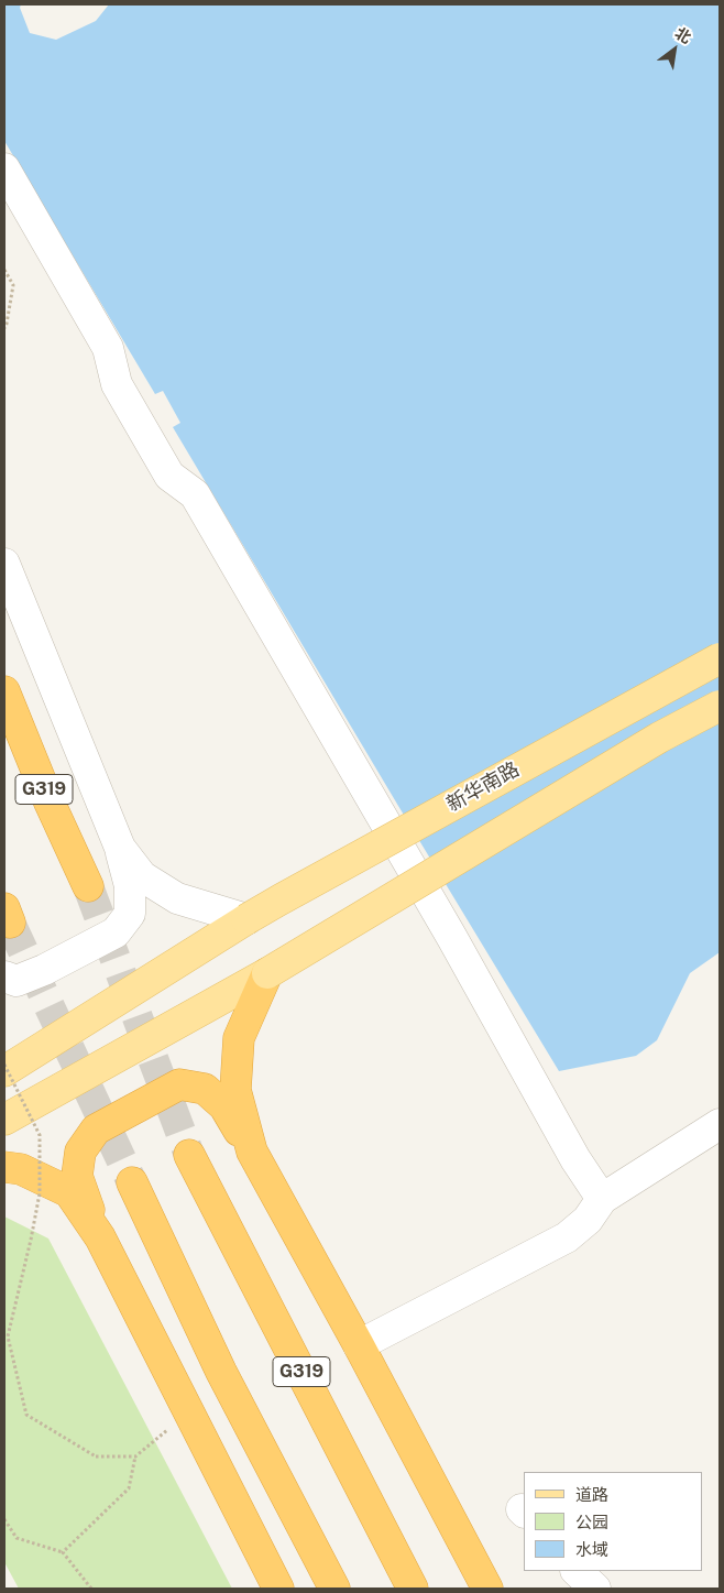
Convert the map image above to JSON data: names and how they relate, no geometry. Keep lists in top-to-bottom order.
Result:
{
  "streets": {
    "highway": ["G319"],
    "main road": ["新华南路"]
  },
  "legend": ["道路", "公园", "水域"],
  "north": "top right"
}
